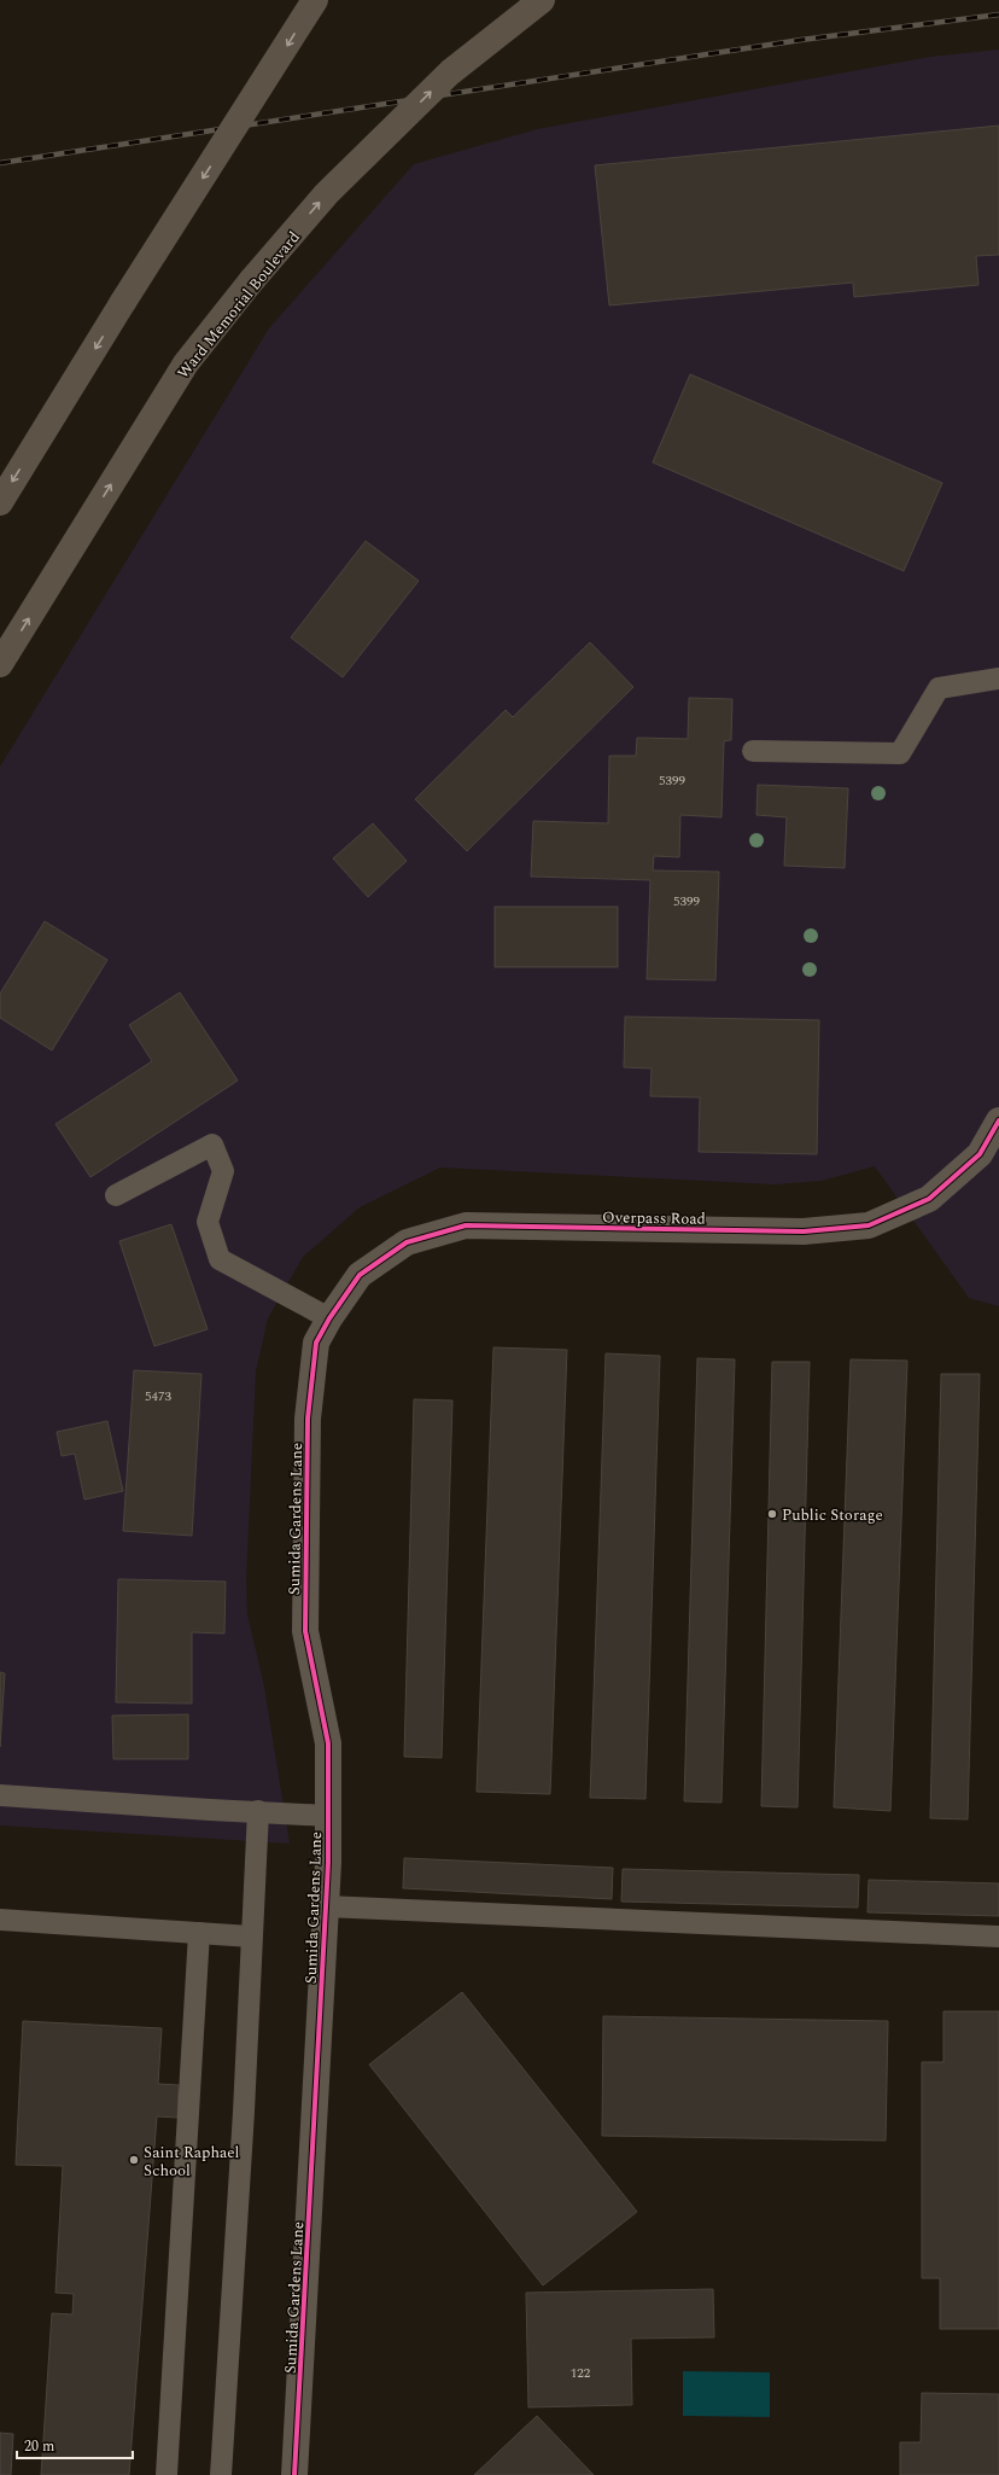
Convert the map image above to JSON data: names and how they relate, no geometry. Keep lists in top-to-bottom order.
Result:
{
  "streets": {
    "highway": ["Ward Memorial Boulevard"],
    "street": ["Overpass Road", "Sumida Gardens Lane"]
  },
  "crossings": [
    ["Overpass Road", "Sumida Gardens Lane"]
  ],
  "places": ["Public Storage", "Saint Raphael School"],
  "house_numbers": [
    "5399",
    "5399",
    "5473",
    "122"
  ],
  "scale_bar": "20 m"
}
